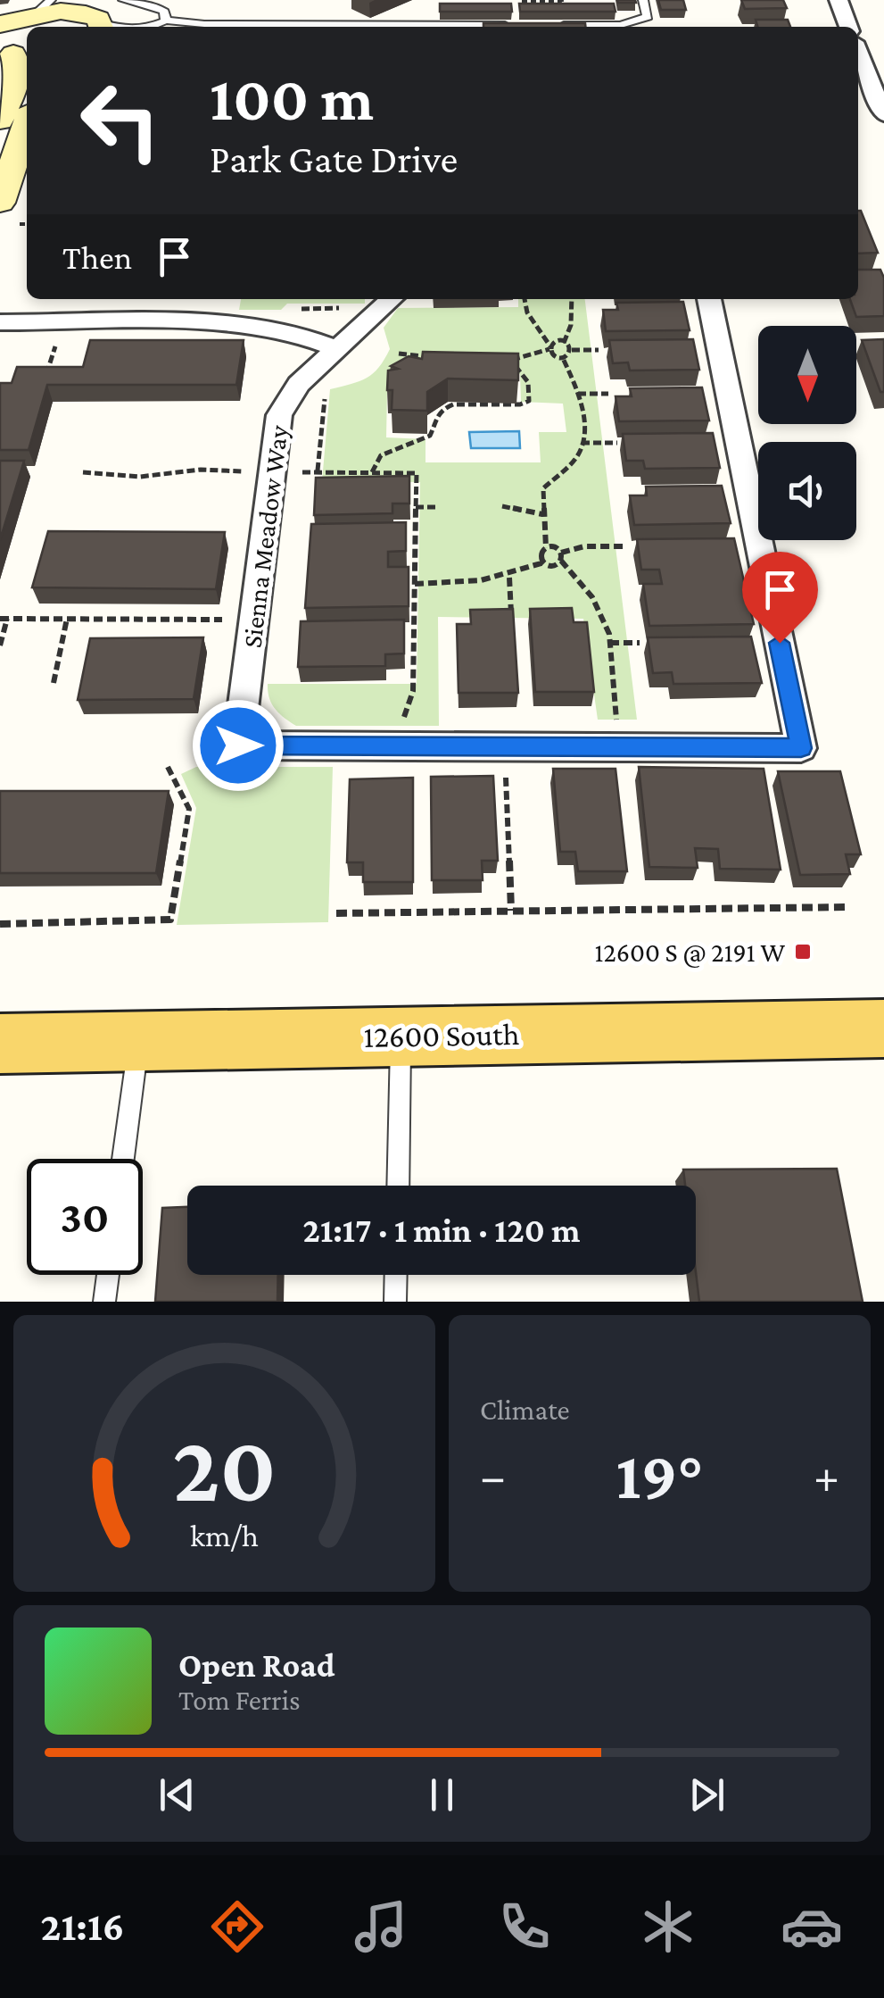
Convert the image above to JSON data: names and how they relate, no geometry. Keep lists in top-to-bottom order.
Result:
{
  "streets": {
    "main road": ["12600 South"],
    "street": ["Sienna Meadow Way"]
  },
  "places": {
    "transit": ["12600 S @ 2191 W"]
  },
  "north": "bottom",
  "page": {
    "turn": ["100 m", "Park Gate Drive"],
    "then": "Then",
    "limit": "30",
    "trip": "21:17 · 1 min · 120 m",
    "tile": "Climate",
    "heat": ["−", "19°", "+"],
    "song": ["Open Road", "Tom Ferris"],
    "tabs": "21:16",
    "gauge": ["20", "km/h"]
  }
}
